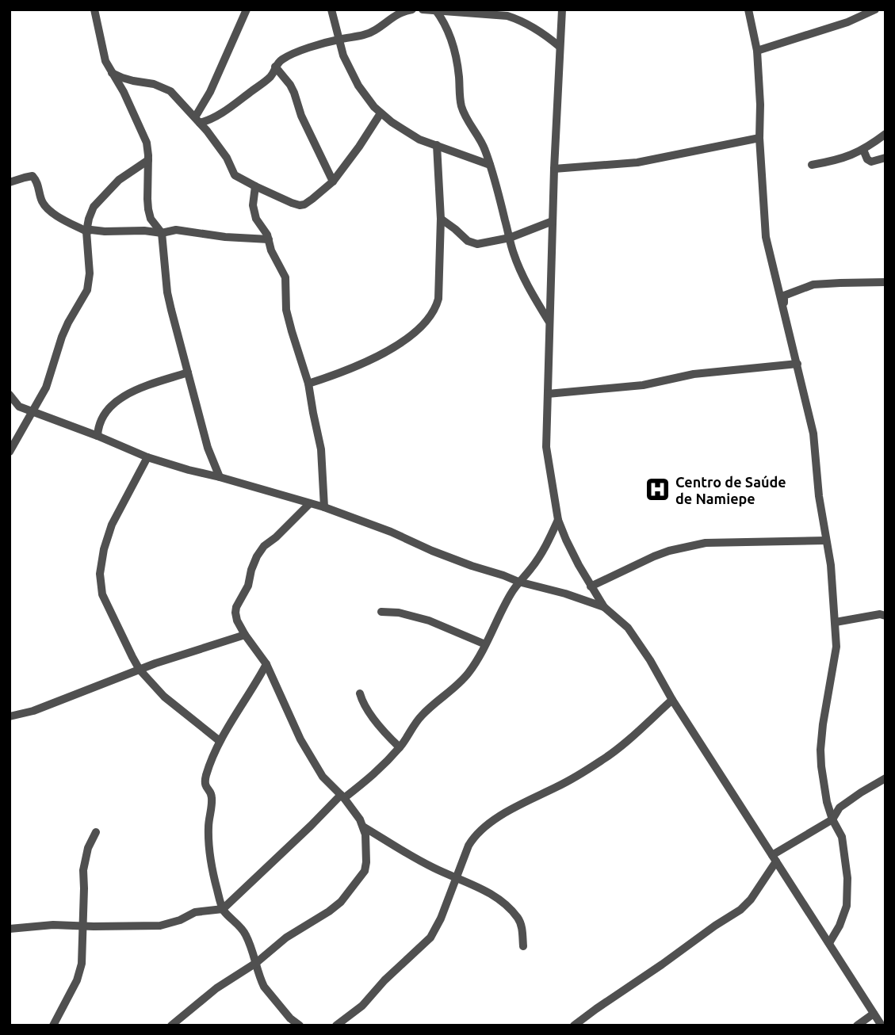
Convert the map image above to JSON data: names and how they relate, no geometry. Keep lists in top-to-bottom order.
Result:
{
  "places": {
    "hospital": ["Centro de Saúde de Namiepe"]
  }
}
